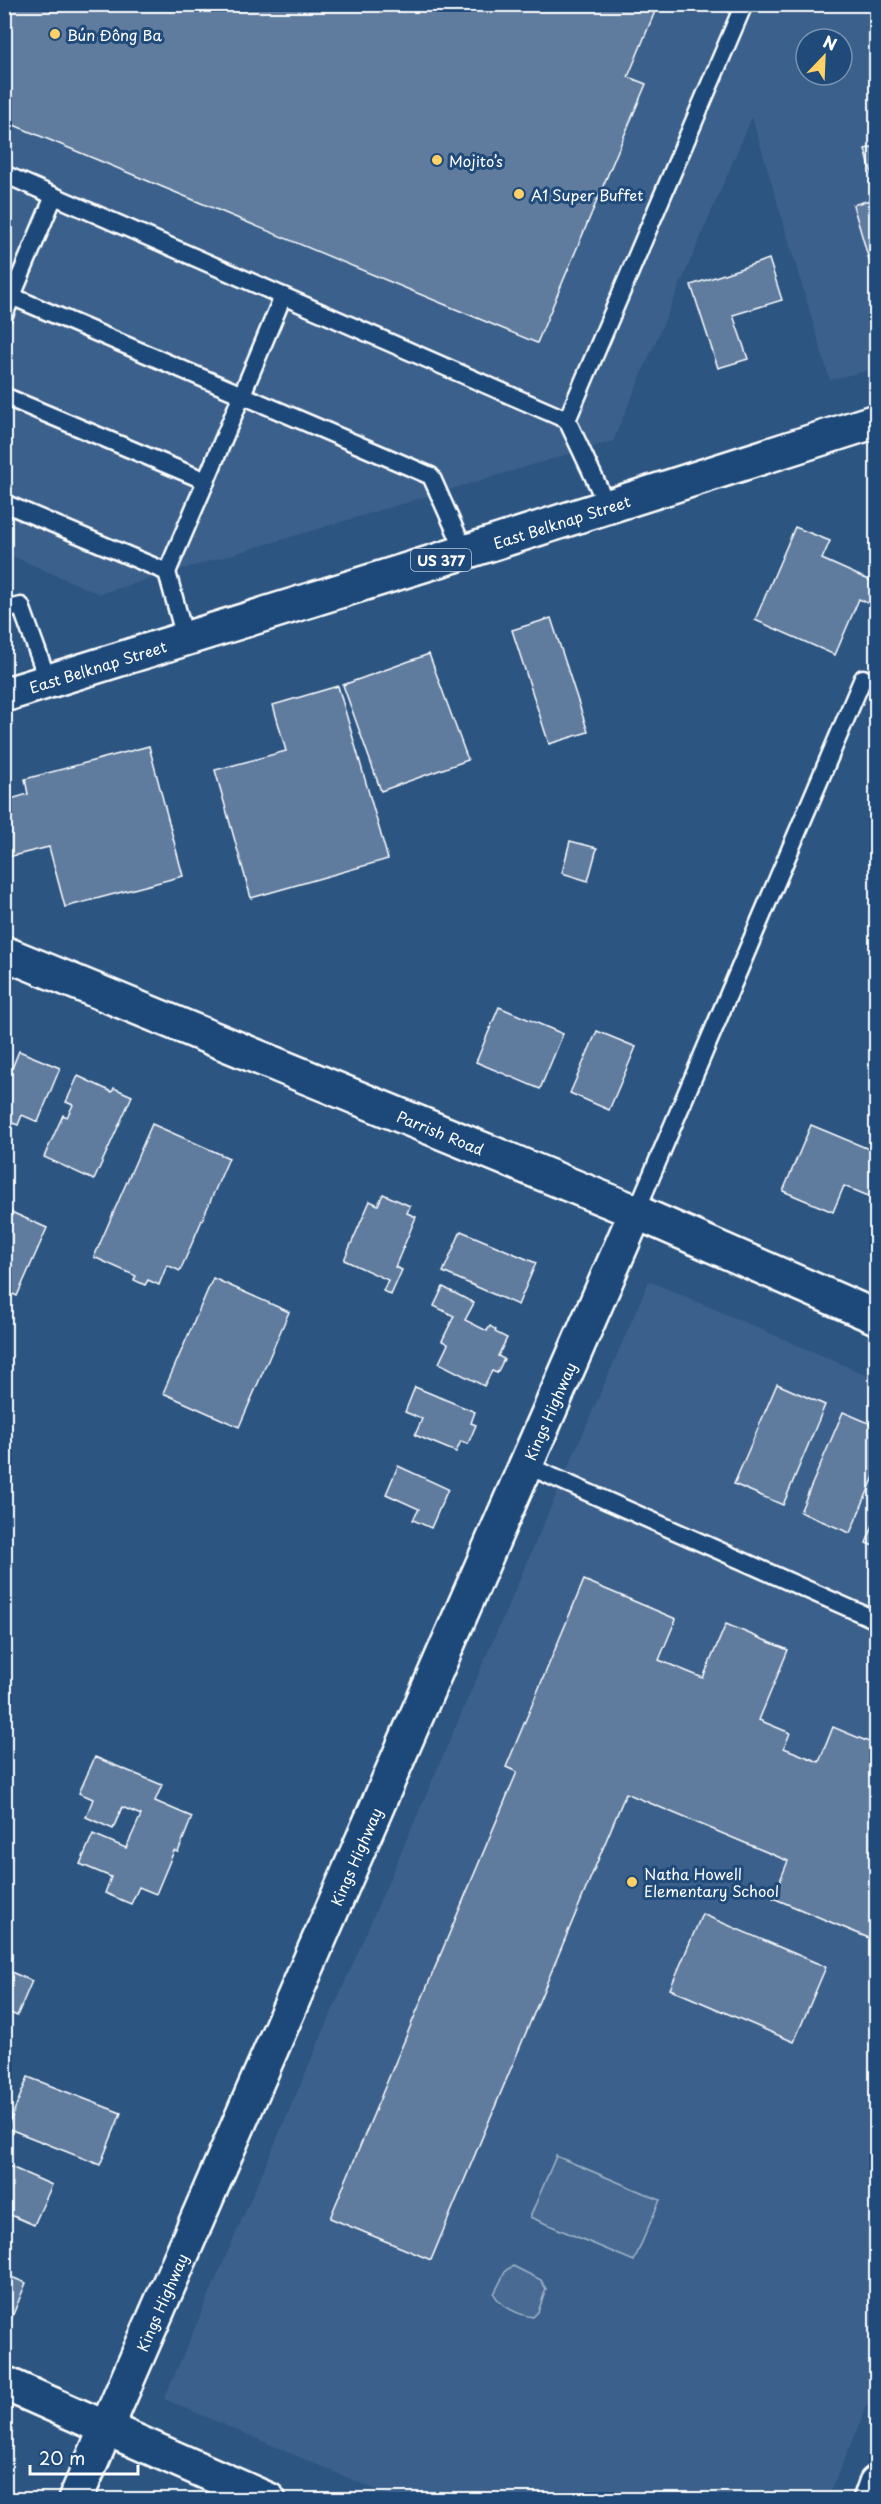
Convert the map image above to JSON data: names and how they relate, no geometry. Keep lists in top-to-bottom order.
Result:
{
  "streets": {
    "street": [
      "East Belknap Street",
      "US 377",
      "Parrish Road",
      "Kings Highway"
    ]
  },
  "crossings": [
    ["Parrish Road", "Kings Highway"]
  ],
  "places": [
    "Bún Đông Ba",
    "Mojito’s",
    "A1 Super Buffet",
    "Natha Howell Elementary School"
  ],
  "scale_bar": "20 m",
  "north": "top right"
}
